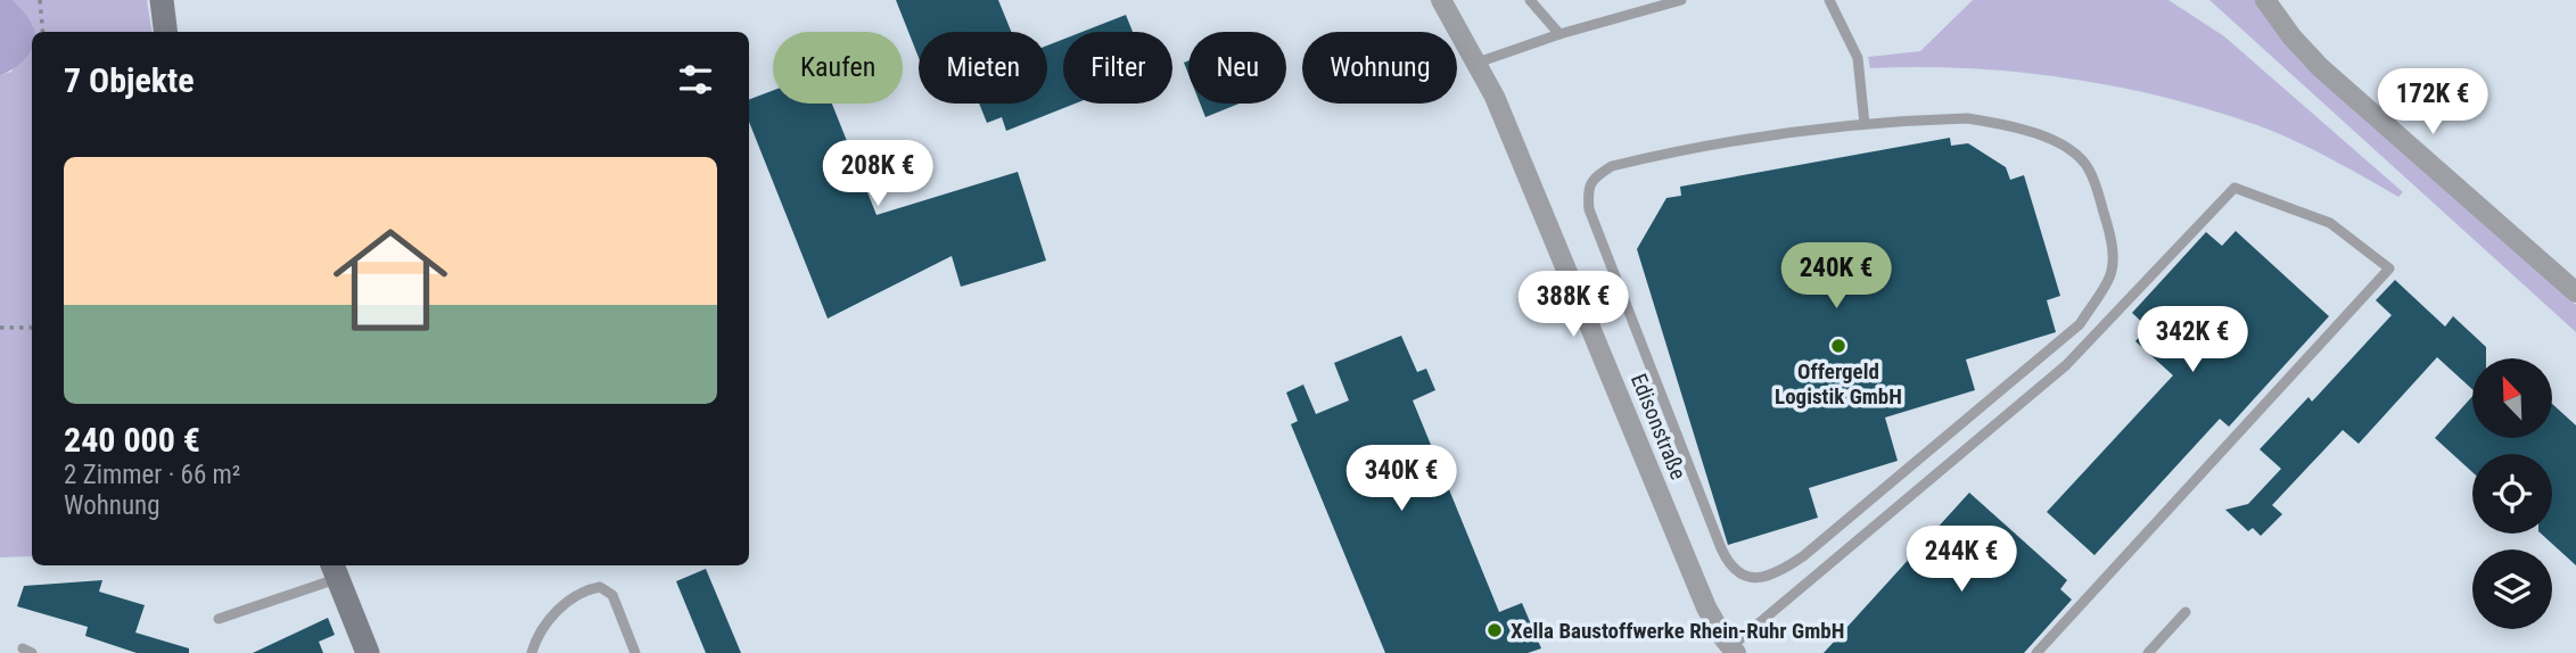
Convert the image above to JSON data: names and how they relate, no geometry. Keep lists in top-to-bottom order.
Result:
{
  "streets": {
    "street": ["Edisonstraße"]
  },
  "places": ["Offergeld Logistik GmbH", "Xella Baustoffwerke Rhein-Ruhr GmbH"],
  "north": "top left",
  "page": {
    "chip": [
      "Kaufen",
      "Mieten",
      "Filter",
      "Neu",
      "Wohnung"
    ],
    "heading": "7 Objekte",
    "price": [
      "172K €",
      "208K €",
      "240K €",
      "388K €",
      "342K €",
      "340K €",
      "244K €"
    ],
    "list": [
      {
        "name": "240 000 €",
        "note": "2 Zimmer · 66 m² · Wohnung"
      }
    ]
  }
}
